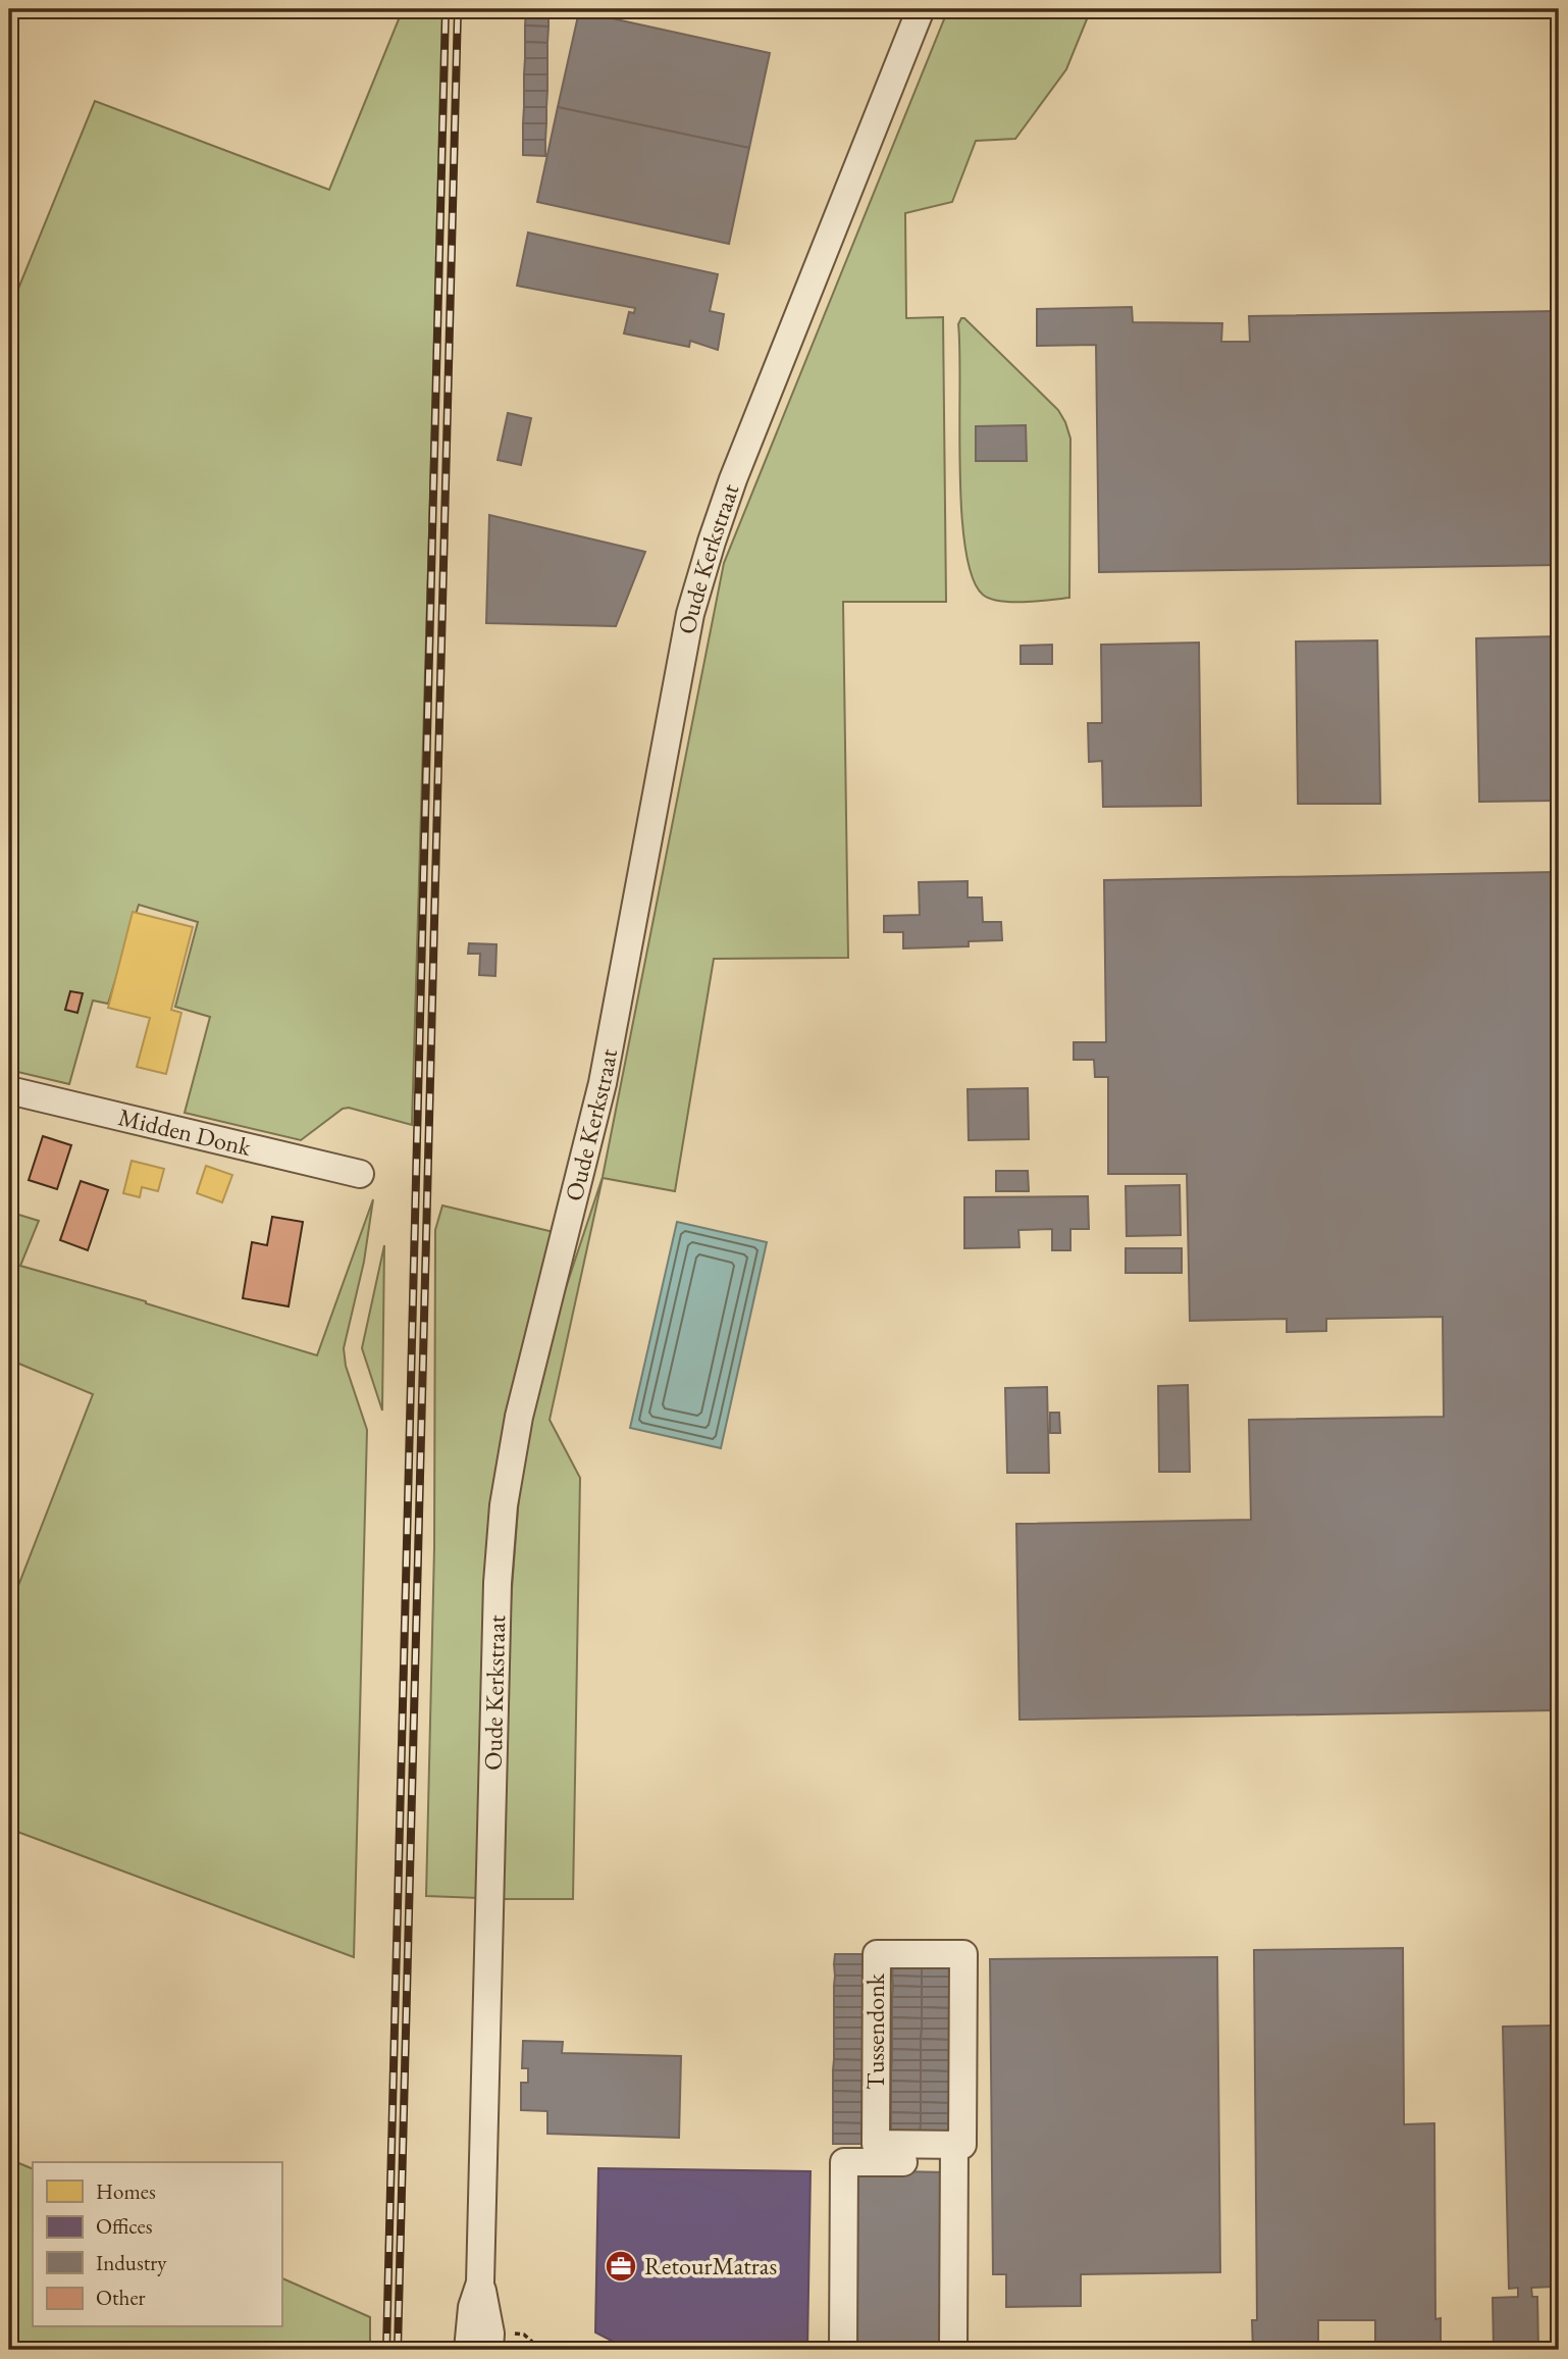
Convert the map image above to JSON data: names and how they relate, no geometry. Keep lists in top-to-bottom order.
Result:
{
  "streets": {
    "street": ["Oude Kerkstraat", "Midden Donk", "Tussendonk"]
  },
  "places": {
    "office": ["RetourMatras"]
  },
  "legend": [
    "Homes",
    "Offices",
    "Industry",
    "Other"
  ]
}
